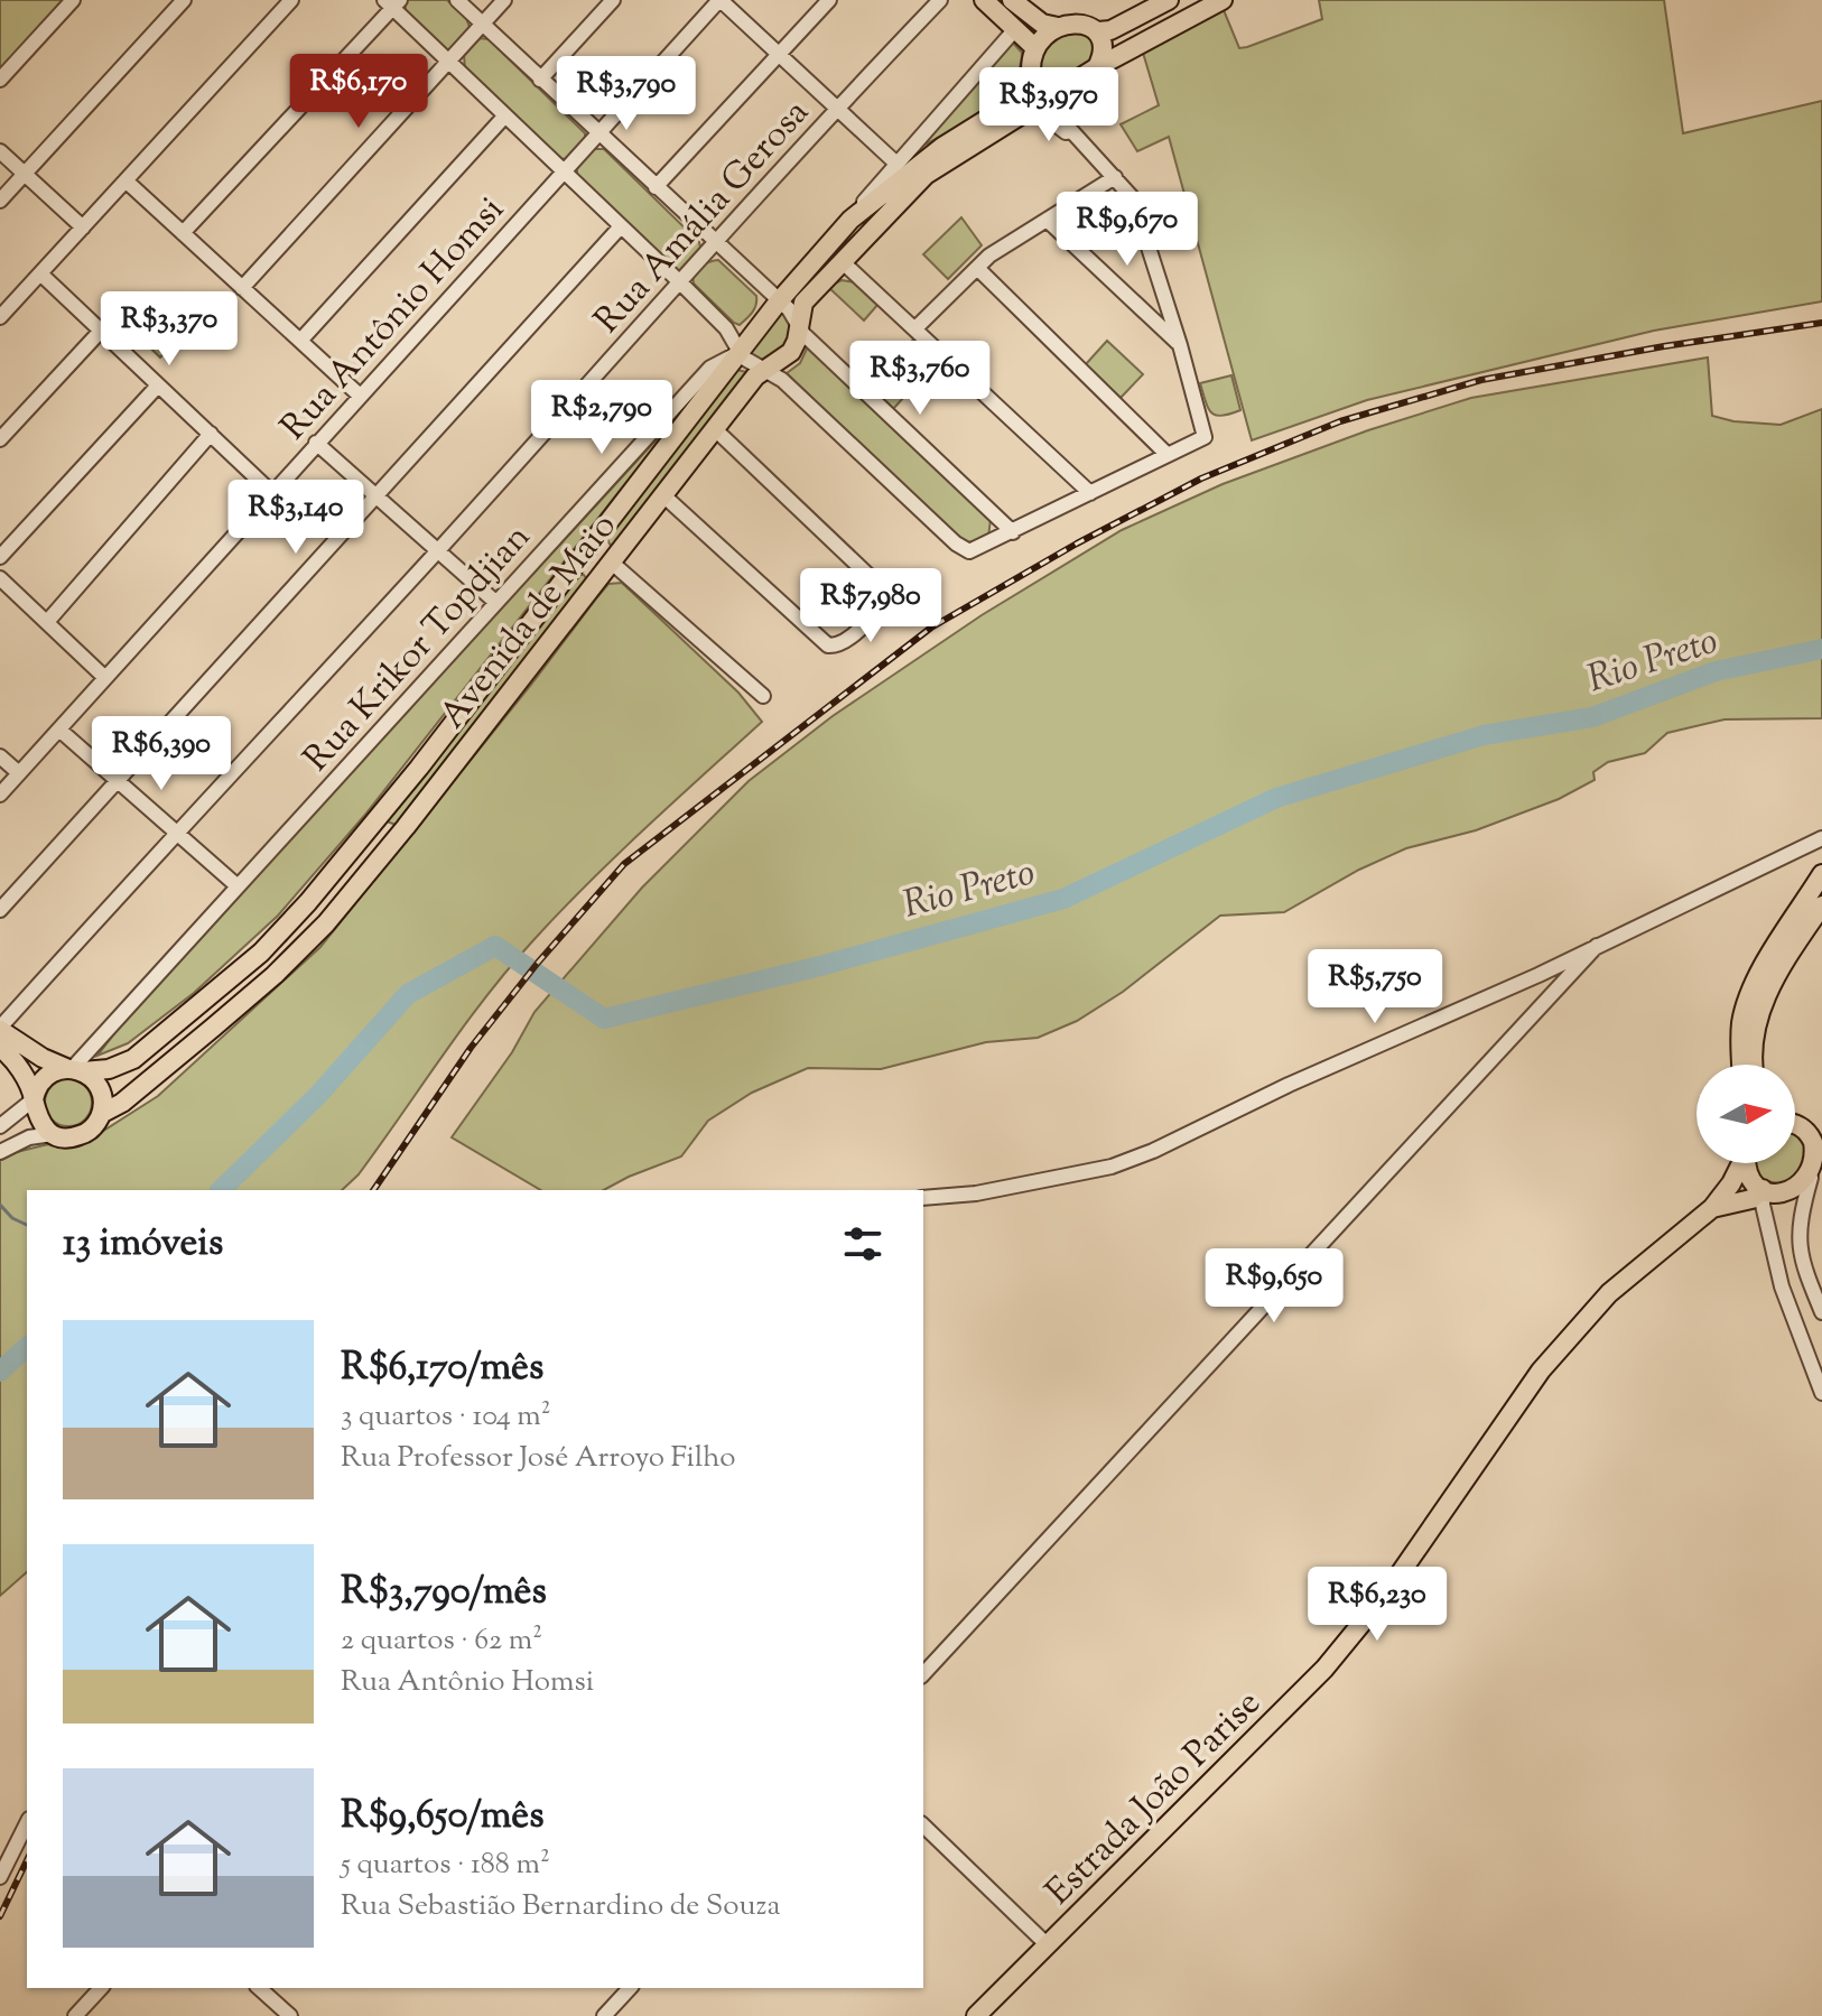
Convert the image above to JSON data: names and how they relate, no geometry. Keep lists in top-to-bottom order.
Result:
{
  "streets": {
    "main road": ["Avenida de Maio", "Estrada João Parise"],
    "street": ["Rua Amália Gerosa", "Rua Antônio Homsi", "Rua Krikor Topdjian"]
  },
  "crossings": [
    ["Avenida de Maio", "Rua Krikor Topdjian"]
  ],
  "water": ["Rio Preto"],
  "north": "right",
  "page": {
    "price": [
      "R$6,170",
      "R$3,790",
      "R$3,970",
      "R$9,670",
      "R$3,370",
      "R$3,760",
      "R$2,790",
      "R$3,140",
      "R$7,980",
      "R$6,390",
      "R$5,750",
      "R$9,650",
      "R$6,230"
    ],
    "heading": "13 imóveis",
    "list": [
      {
        "name": "R$6,170/mês",
        "note": "3 quartos · 104 m² · Rua Professor José Arroyo Filho"
      },
      {
        "name": "R$3,790/mês",
        "note": "2 quartos · 62 m² · Rua Antônio Homsi"
      },
      {
        "name": "R$9,650/mês",
        "note": "5 quartos · 188 m² · Rua Sebastião Bernardino de Souza"
      }
    ]
  }
}
